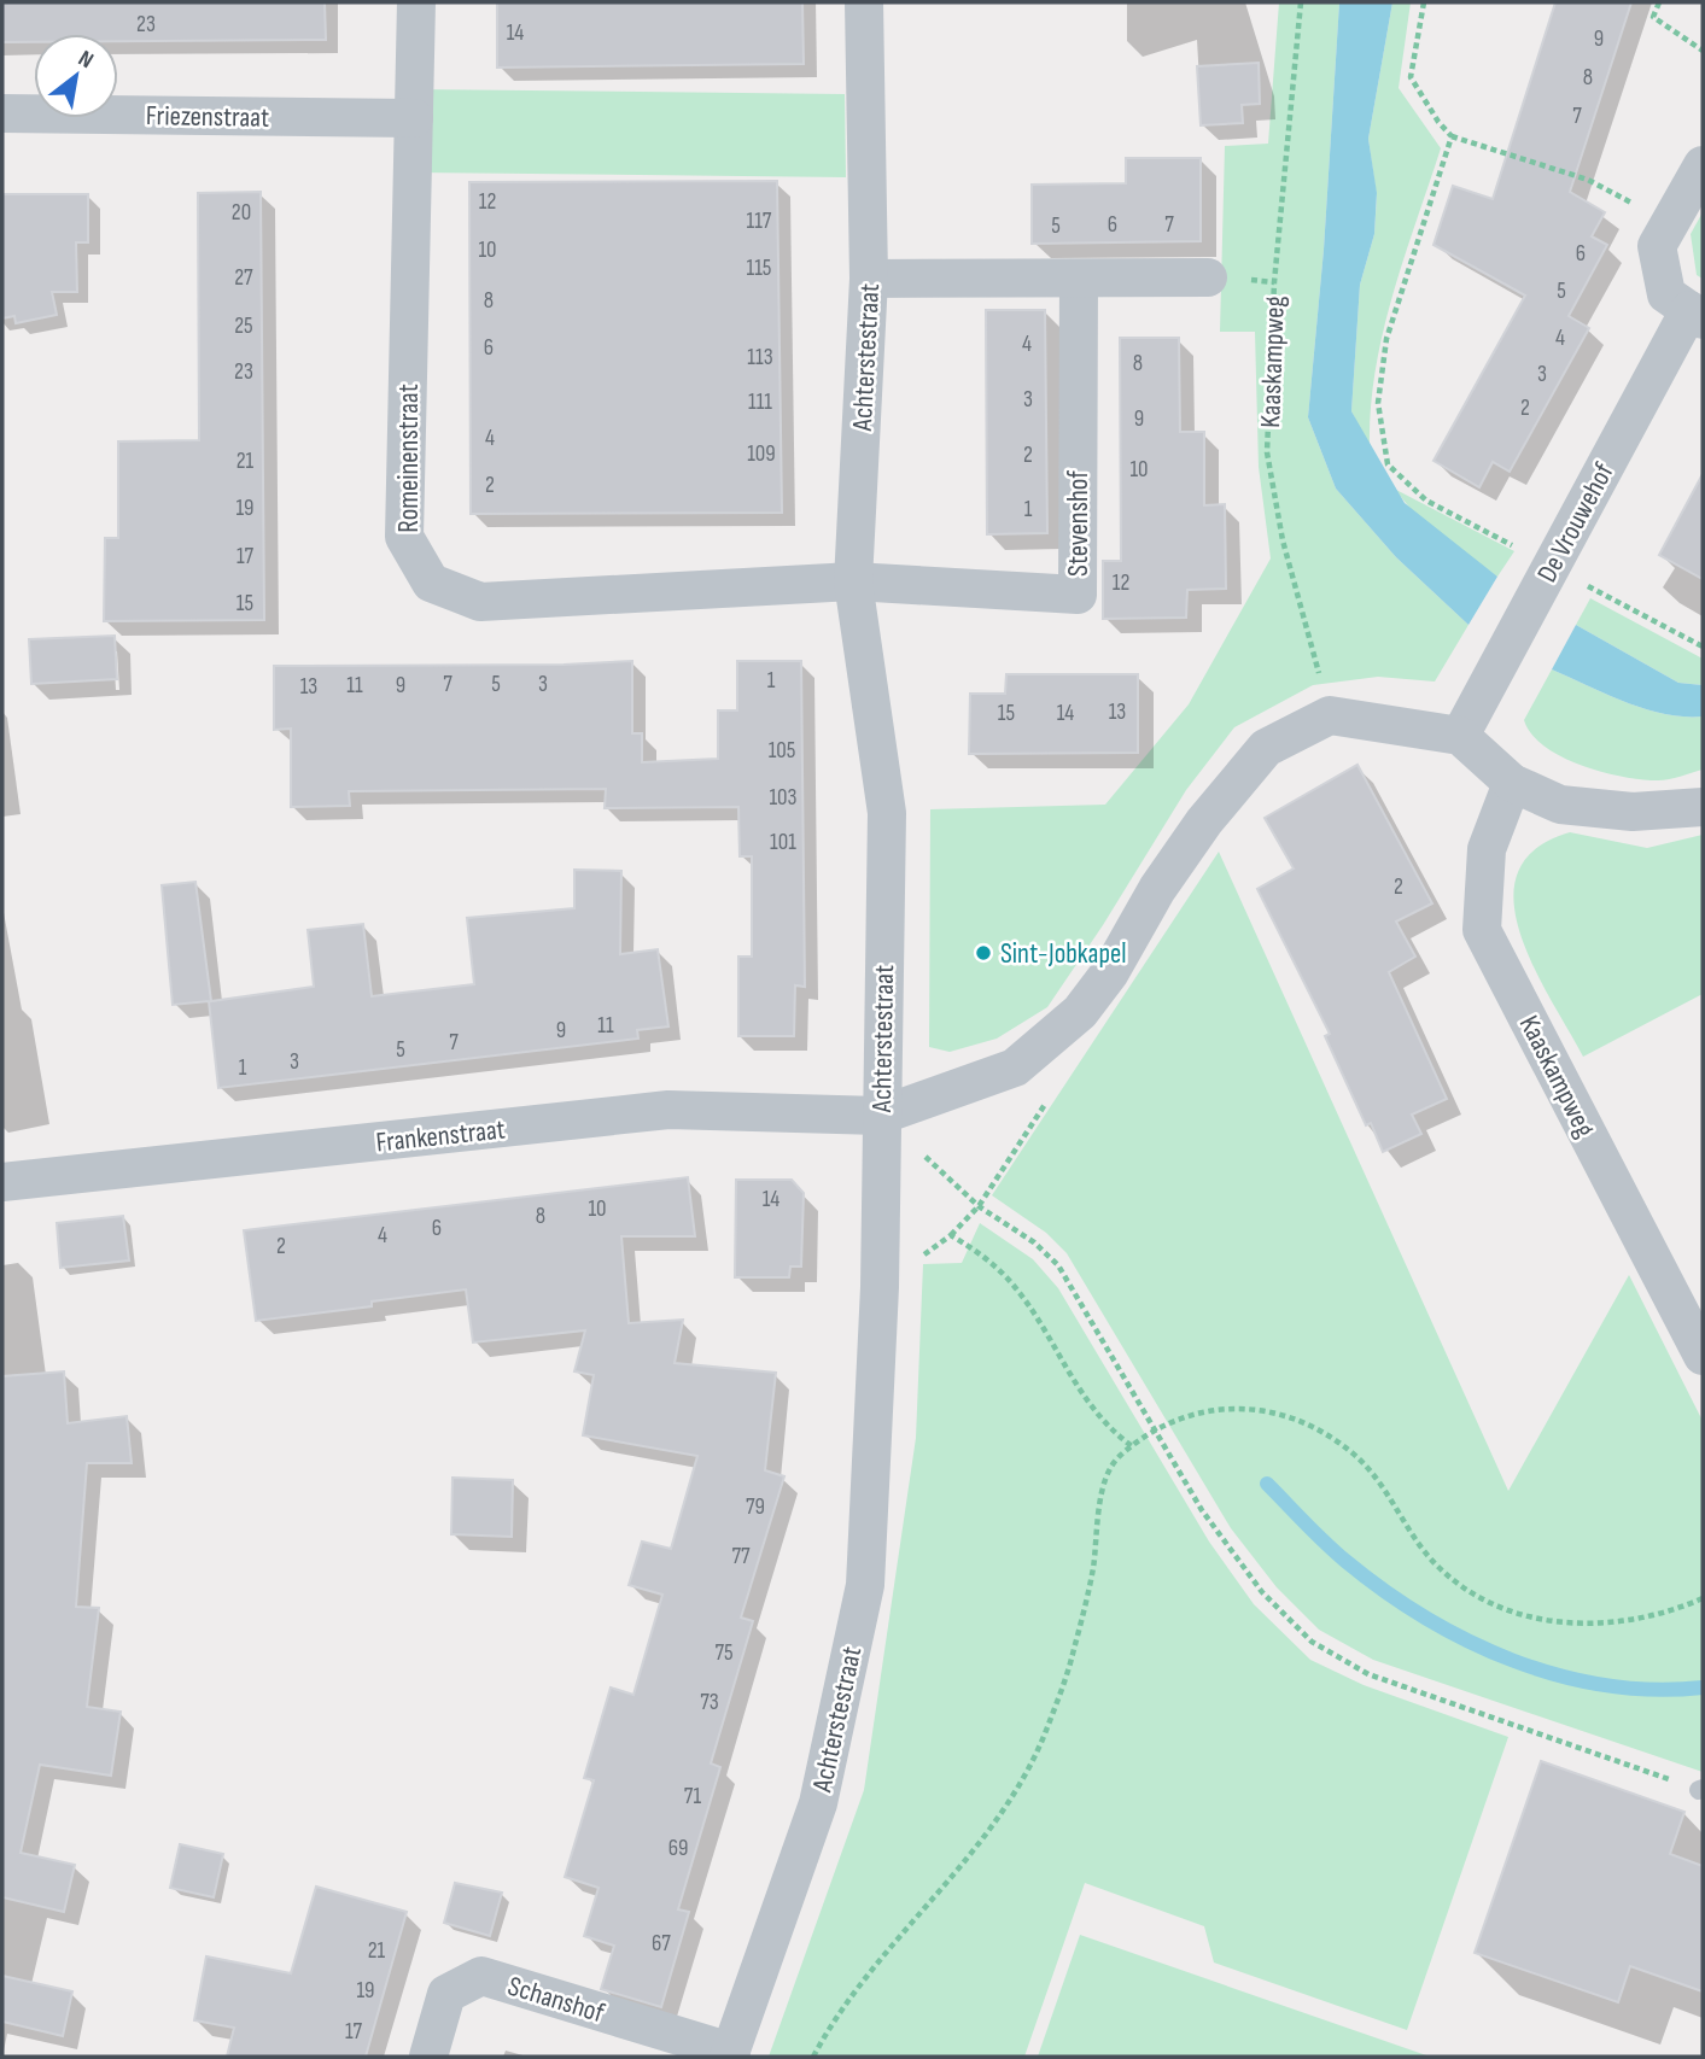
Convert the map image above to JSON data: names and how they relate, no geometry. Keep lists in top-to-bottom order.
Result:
{
  "streets": {
    "street": [
      "Friezenstraat",
      "Achterstestraat",
      "Kaaskampweg",
      "Romeinenstraat",
      "De Vrouwehof",
      "Stevenshof",
      "Frankenstraat",
      "Schanshof"
    ]
  },
  "crossings": [
    ["Friezenstraat", "Romeinenstraat"],
    ["Achterstestraat", "Romeinenstraat"],
    ["Achterstestraat", "Stevenshof"],
    ["Achterstestraat", "Frankenstraat"],
    ["Achterstestraat", "Schanshof"],
    ["Romeinenstraat", "Stevenshof"]
  ],
  "places": ["Sint-Jobkapel"],
  "house_numbers": [
    "23",
    "14",
    "9",
    "8",
    "7",
    "12",
    "20",
    "117",
    "6",
    "7",
    "5",
    "10",
    "6",
    "115",
    "27",
    "5",
    "8",
    "25",
    "4",
    "4",
    "6",
    "113",
    "8",
    "23",
    "3",
    "3",
    "111",
    "2",
    "9",
    "4",
    "109",
    "2",
    "21",
    "10",
    "2",
    "19",
    "1",
    "17",
    "12",
    "15",
    "1",
    "7",
    "5",
    "3",
    "11",
    "9",
    "13",
    "13",
    "15",
    "14",
    "105",
    "103",
    "101",
    "2",
    "11",
    "9",
    "7",
    "5",
    "3",
    "1",
    "14",
    "10",
    "8",
    "6",
    "4",
    "2",
    "79",
    "77",
    "75",
    "73",
    "71",
    "69",
    "67",
    "21",
    "19",
    "17"
  ],
  "north": "top right"
}
